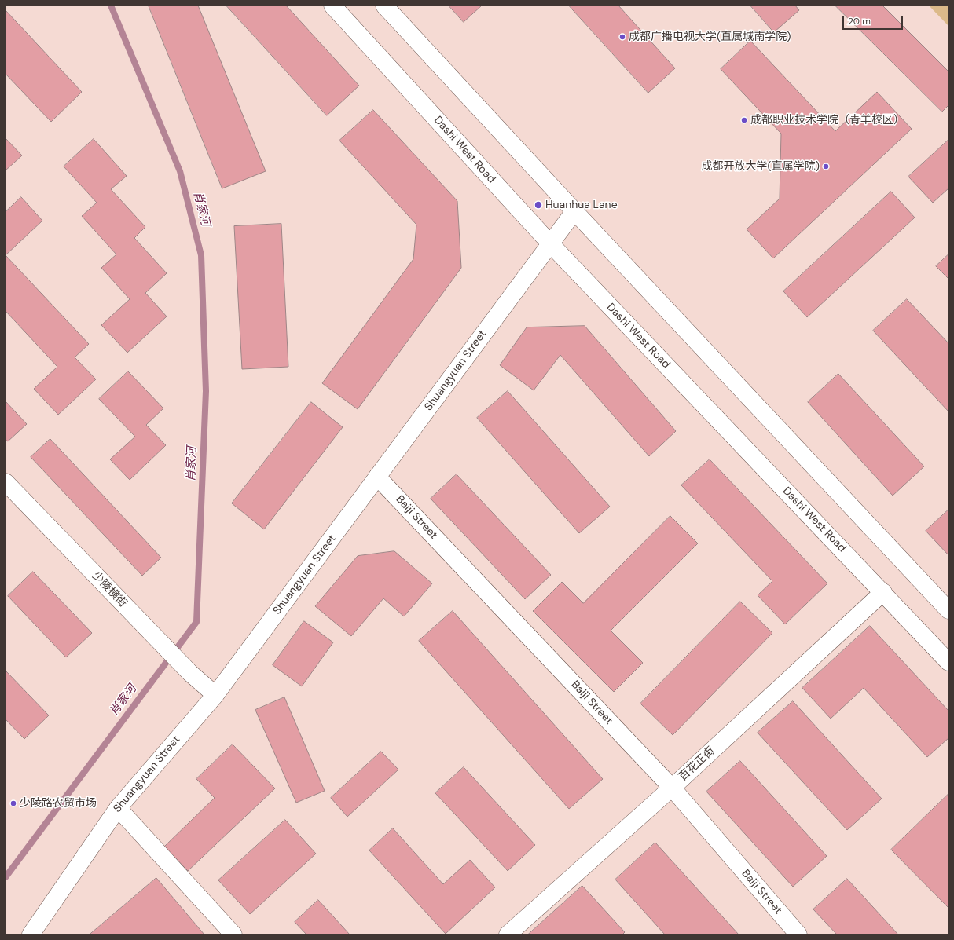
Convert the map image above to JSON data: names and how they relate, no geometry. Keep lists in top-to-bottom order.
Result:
{
  "streets": {
    "main road": [
      "Dashi West Road",
      "Shuangyuan Street",
      "Baiji Street",
      "少陵横街",
      "百花正街"
    ]
  },
  "crossings": [
    ["Dashi West Road", "Shuangyuan Street"],
    ["Dashi West Road", "百花正街"],
    ["Shuangyuan Street", "Baiji Street"],
    ["Shuangyuan Street", "少陵横街"],
    ["Baiji Street", "百花正街"]
  ],
  "water": ["肖家河"],
  "places": [
    "成都广播电视大学(直属城南学院)",
    "成都职业技术学院（青羊校区）",
    "成都开放大学(直属学院)",
    "Huanhua Lane",
    "少陵路农贸市场"
  ],
  "scale_bar": "20 m"
}
